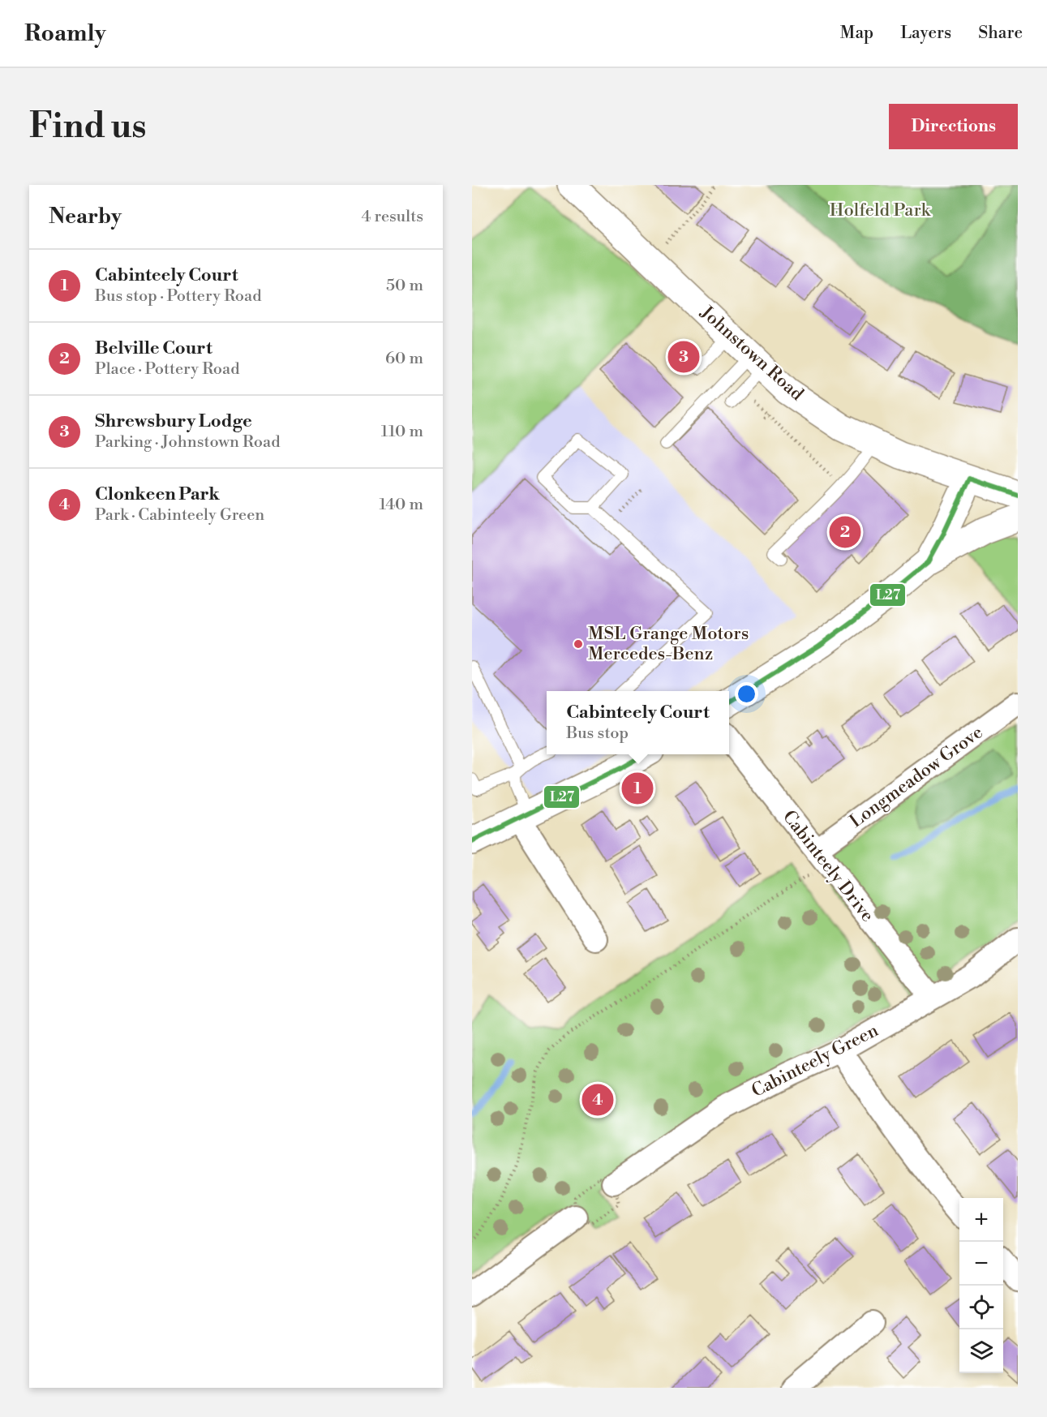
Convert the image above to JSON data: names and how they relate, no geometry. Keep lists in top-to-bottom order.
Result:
{
  "streets": {
    "street": [
      "Johnstown Road",
      "Longmeadow Grove",
      "Cabinteely Drive",
      "Cabinteely Green"
    ]
  },
  "crossings": [
    ["Longmeadow Grove", "Cabinteely Drive"],
    ["Cabinteely Drive", "Cabinteely Green"]
  ],
  "parks": ["Holfeld Park"],
  "places": ["MSL Grange Motors Mercedes-Benz"],
  "lines": ["transit line L27"],
  "page": {
    "header": "Roamly",
    "nav": ["Map", "Layers", "Share"],
    "buttons": "Directions",
    "title": "Find us",
    "heading": ["Nearby", "4 results"],
    "list": [
      {
        "mark": "1",
        "name": "Cabinteely Court",
        "note": "Bus stop · Pottery Road",
        "value": "50 m"
      },
      {
        "mark": "2",
        "name": "Belville Court",
        "note": "Place · Pottery Road",
        "value": "60 m"
      },
      {
        "mark": "3",
        "name": "Shrewsbury Lodge",
        "note": "Parking · Johnstown Road",
        "value": "110 m"
      },
      {
        "mark": "4",
        "name": "Clonkeen Park",
        "note": "Park · Cabinteely Green",
        "value": "140 m"
      }
    ],
    "pins": [
      "3",
      "2",
      "1",
      "4"
    ],
    "popup": ["Cabinteely Court", "Bus stop"],
    "map_buttons": ["+", "−"]
  }
}
